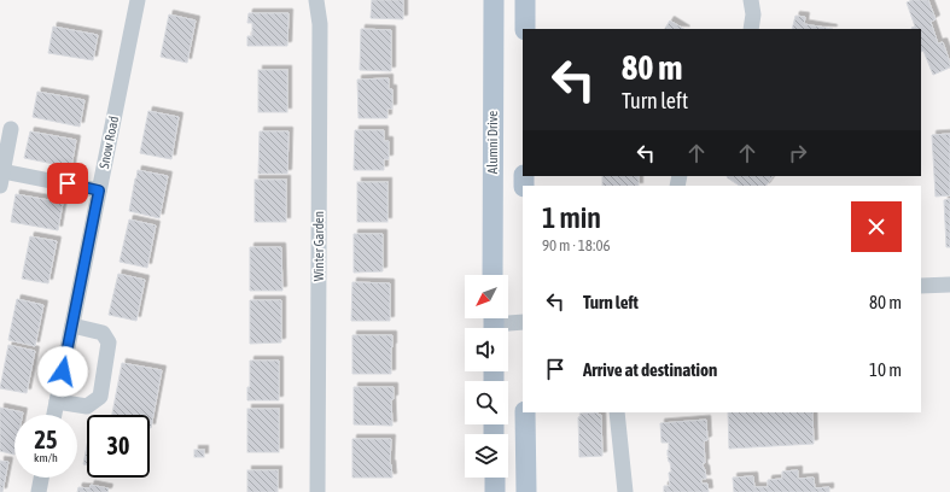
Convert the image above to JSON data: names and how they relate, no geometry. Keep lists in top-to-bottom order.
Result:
{
  "streets": {
    "main road": ["Alumni Drive"],
    "street": ["Snow Road", "Winter Garden"]
  },
  "north": "bottom left",
  "page": {
    "turn": ["80 m", "Turn left"],
    "heading": ["1 min", "90 m · 18:06"],
    "list": [
      {
        "name": "Turn left",
        "value": "80 m"
      },
      {
        "name": "Arrive at destination",
        "value": "10 m"
      }
    ],
    "speed": "25 km/h",
    "limit": "30"
  }
}
